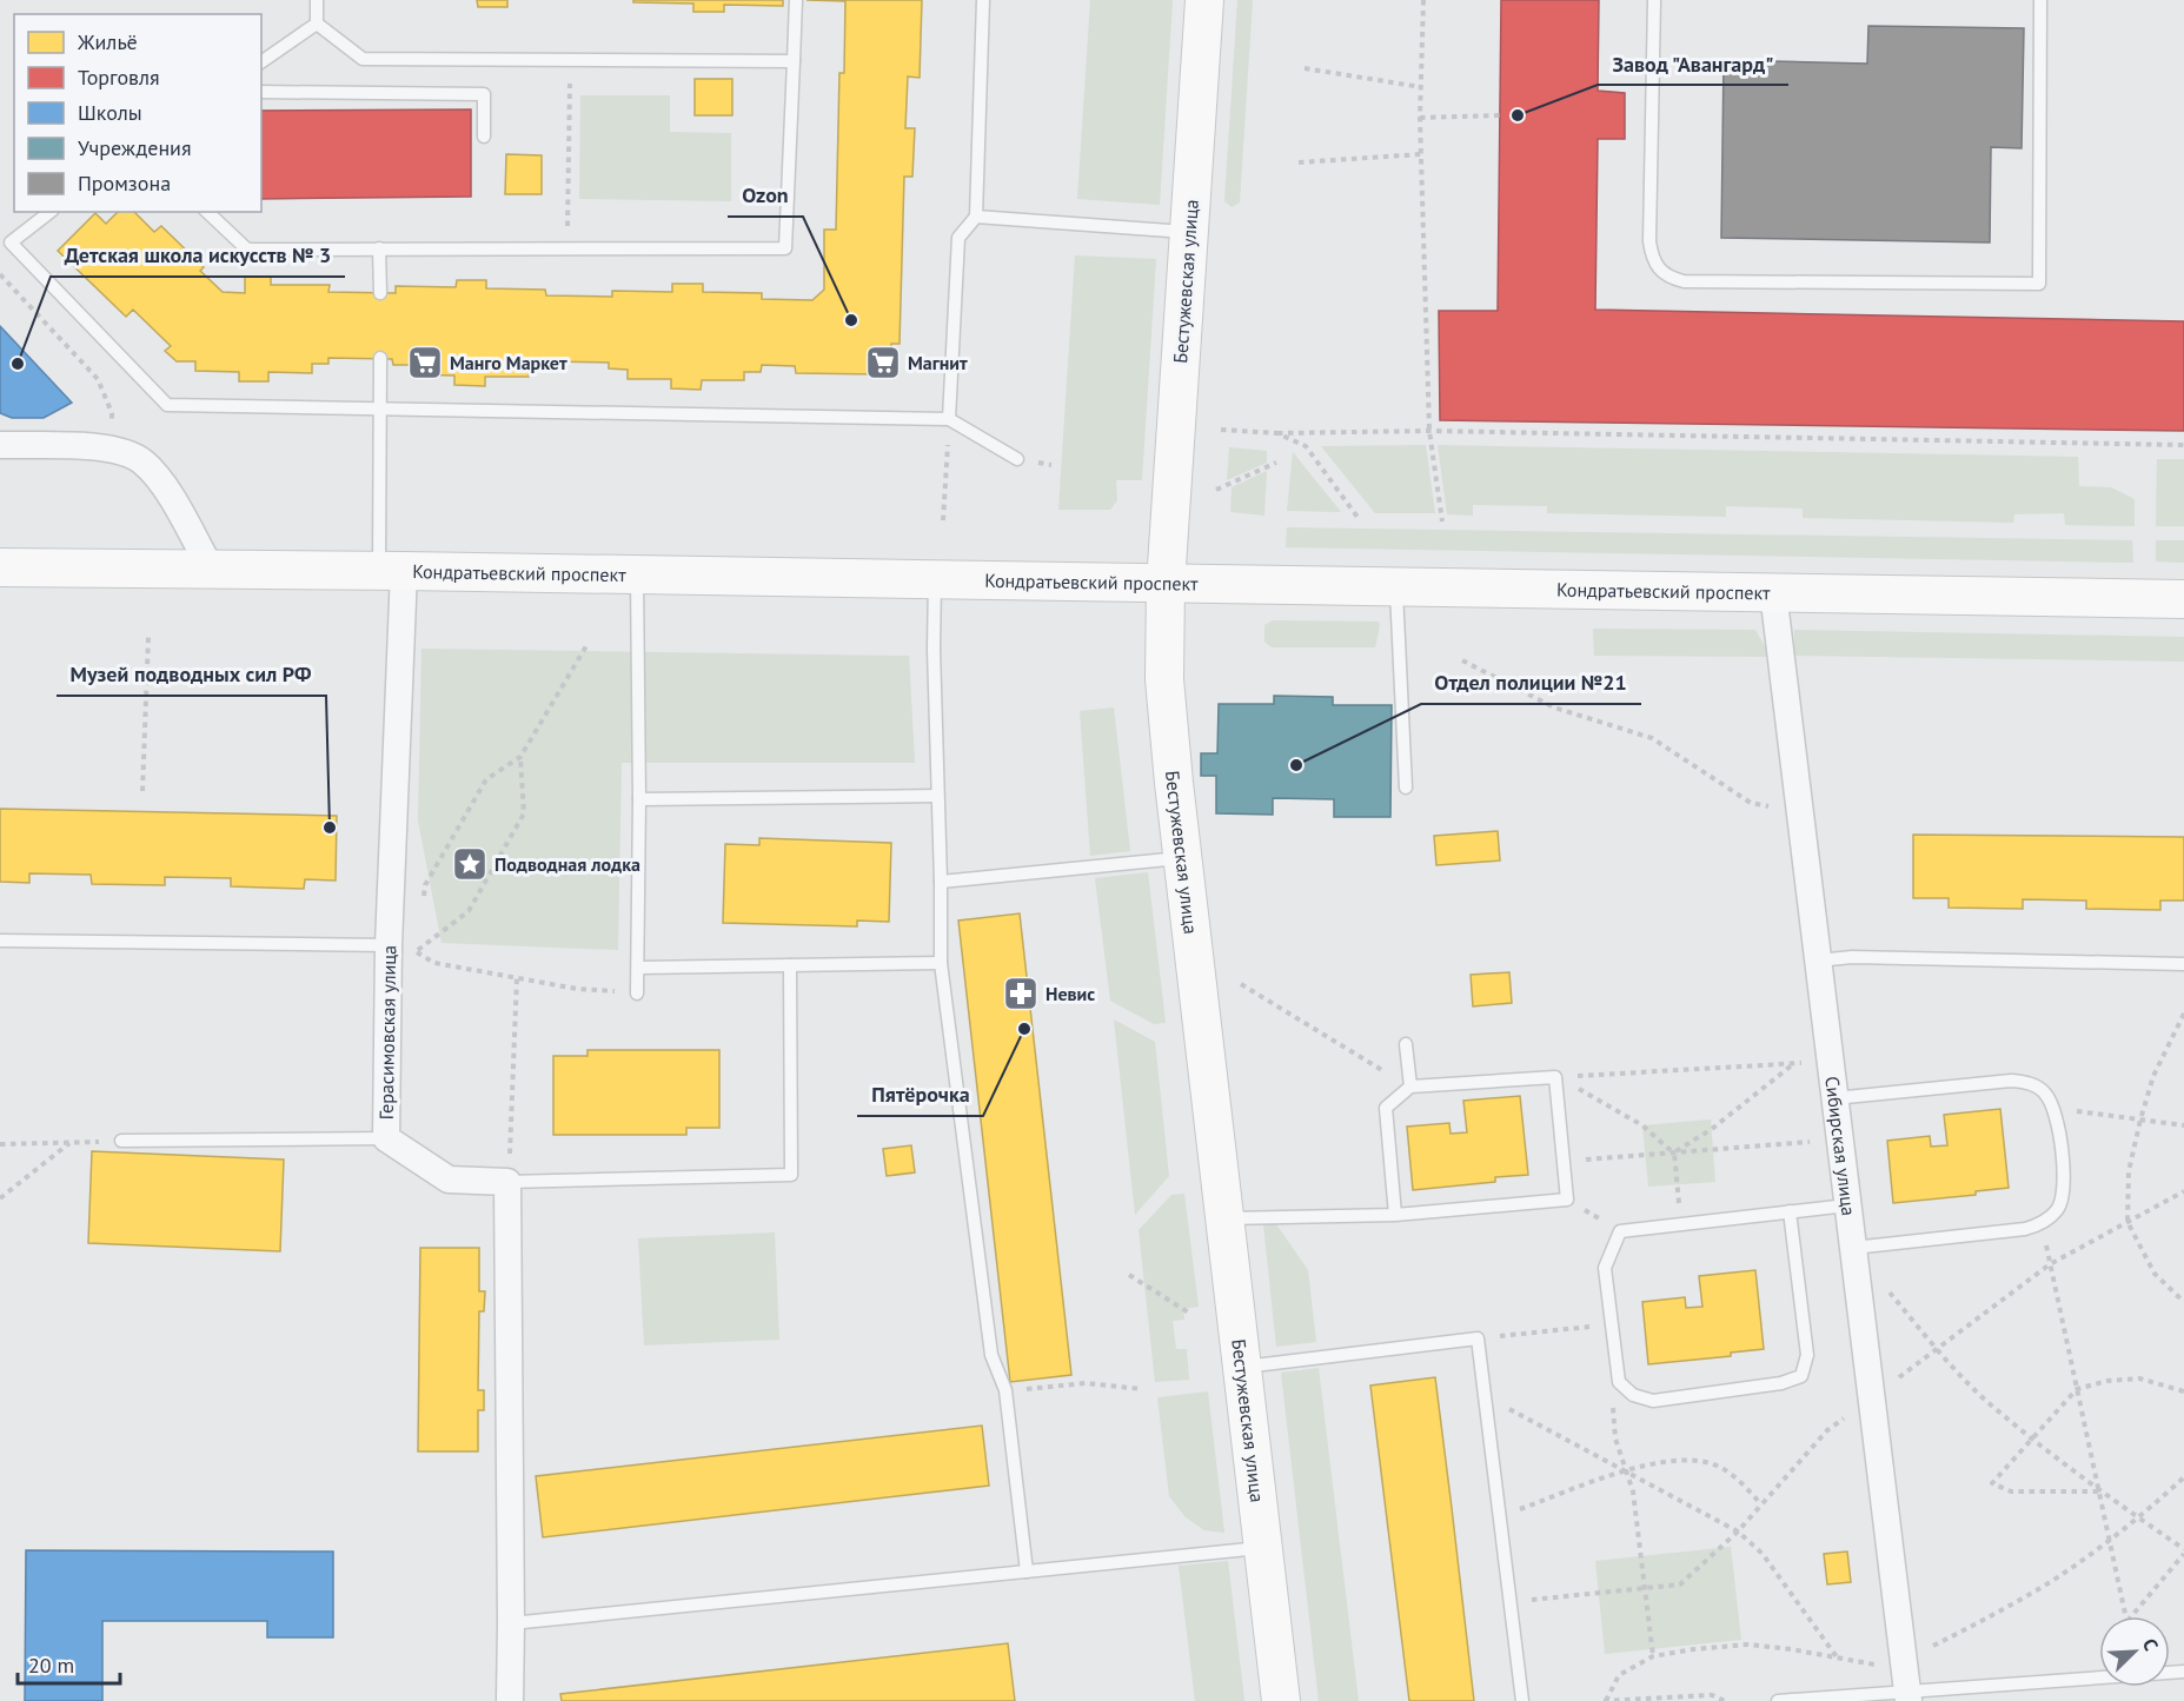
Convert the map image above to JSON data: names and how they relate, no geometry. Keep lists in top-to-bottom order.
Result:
{
  "streets": {
    "street": [
      "Бестужевская улица",
      "Кондратьевский проспект",
      "Герасимовская улица",
      "Сибирская улица"
    ]
  },
  "crossings": [
    ["Бестужевская улица", "Кондратьевский проспект"],
    ["Кондратьевский проспект", "Герасимовская улица"],
    ["Кондратьевский проспект", "Сибирская улица"]
  ],
  "places": {
    "other": [
      "Завод \"Авангард\"",
      "Ozon",
      "Детская школа искусств № 3",
      "Отдел полиции №21",
      "Музей подводных сил РФ",
      "Пятёрочка"
    ],
    "supermarket": ["Манго Маркет", "Магнит"],
    "place": ["Подводная лодка"],
    "pharmacy": ["Невис"]
  },
  "legend": [
    "Жильё",
    "Торговля",
    "Школы",
    "Учреждения",
    "Промзона"
  ],
  "scale_bar": "20 m",
  "north": "top right"
}
